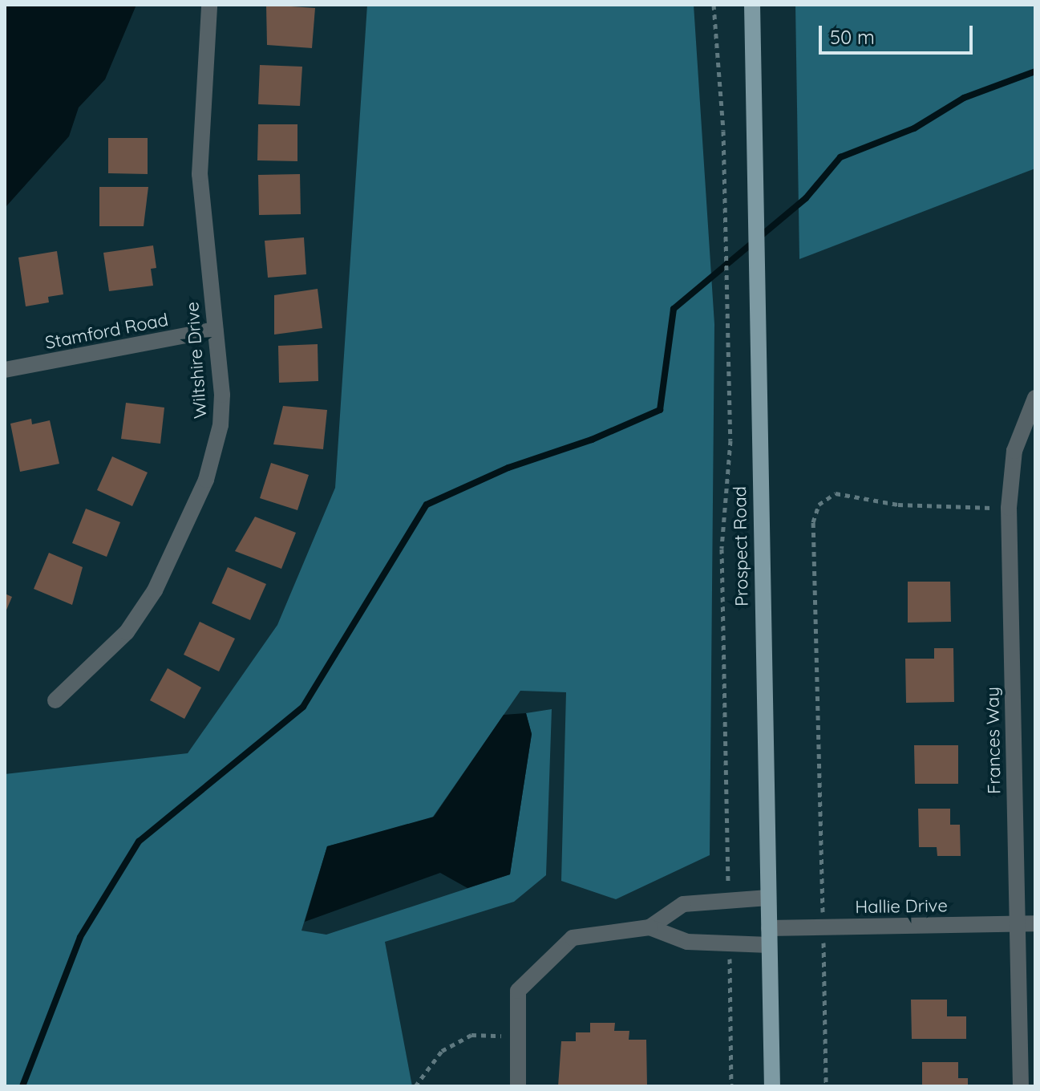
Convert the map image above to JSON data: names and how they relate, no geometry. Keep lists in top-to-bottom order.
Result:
{
  "streets": {
    "main road": ["Prospect Road"],
    "street": [
      "Stamford Road",
      "Wiltshire Drive",
      "Frances Way",
      "Hallie Drive"
    ]
  },
  "crossings": [
    ["Stamford Road", "Wiltshire Drive"],
    ["Prospect Road", "Hallie Drive"],
    ["Frances Way", "Hallie Drive"]
  ],
  "scale_bar": "50 m"
}
